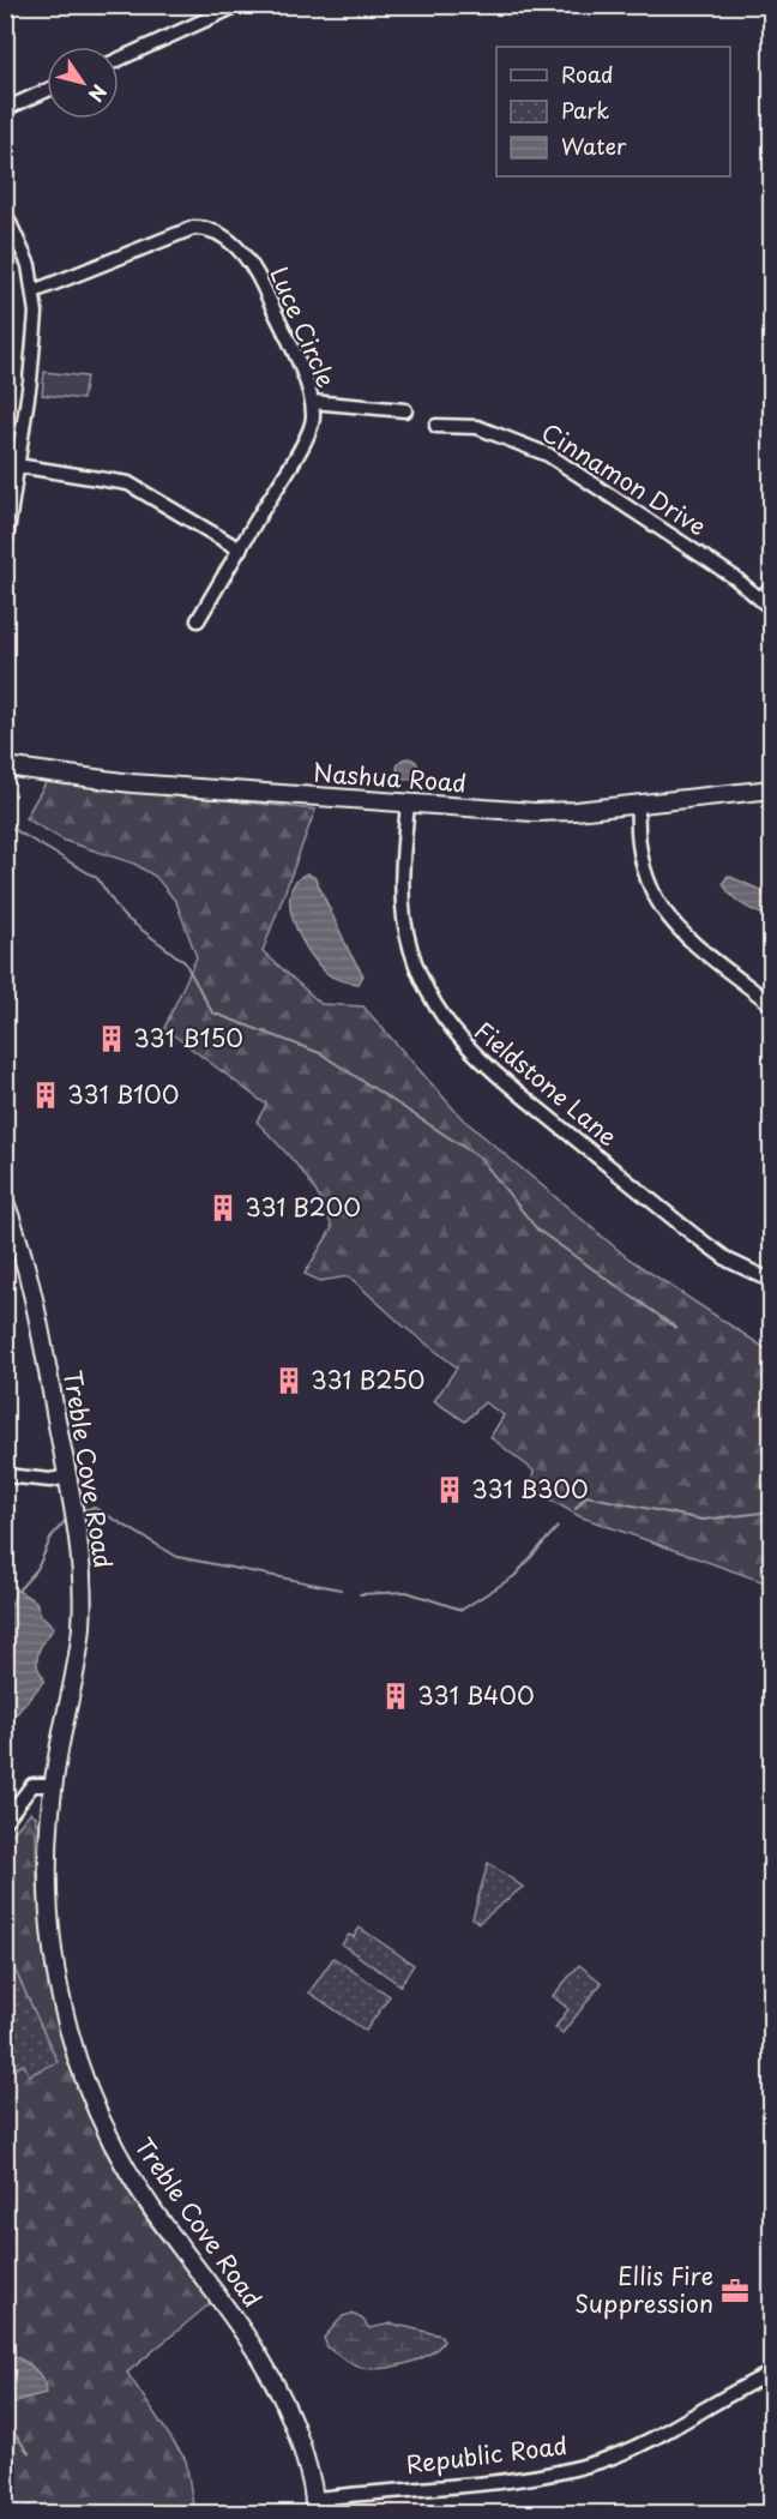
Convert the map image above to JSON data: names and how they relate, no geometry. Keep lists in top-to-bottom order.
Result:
{
  "streets": {
    "main road": ["Nashua Road", "Treble Cove Road"],
    "street": [
      "Luce Circle",
      "Cinnamon Drive",
      "Fieldstone Lane",
      "Republic Road"
    ]
  },
  "crossings": [
    ["Nashua Road", "Fieldstone Lane"],
    ["Treble Cove Road", "Republic Road"]
  ],
  "places": {
    "building": [
      "331 B150",
      "331 B100",
      "331 B200",
      "331 B250",
      "331 B300",
      "331 B400"
    ],
    "office": ["Ellis Fire Suppression"]
  },
  "legend": ["Road", "Park", "Water"],
  "north": "bottom right"
}
